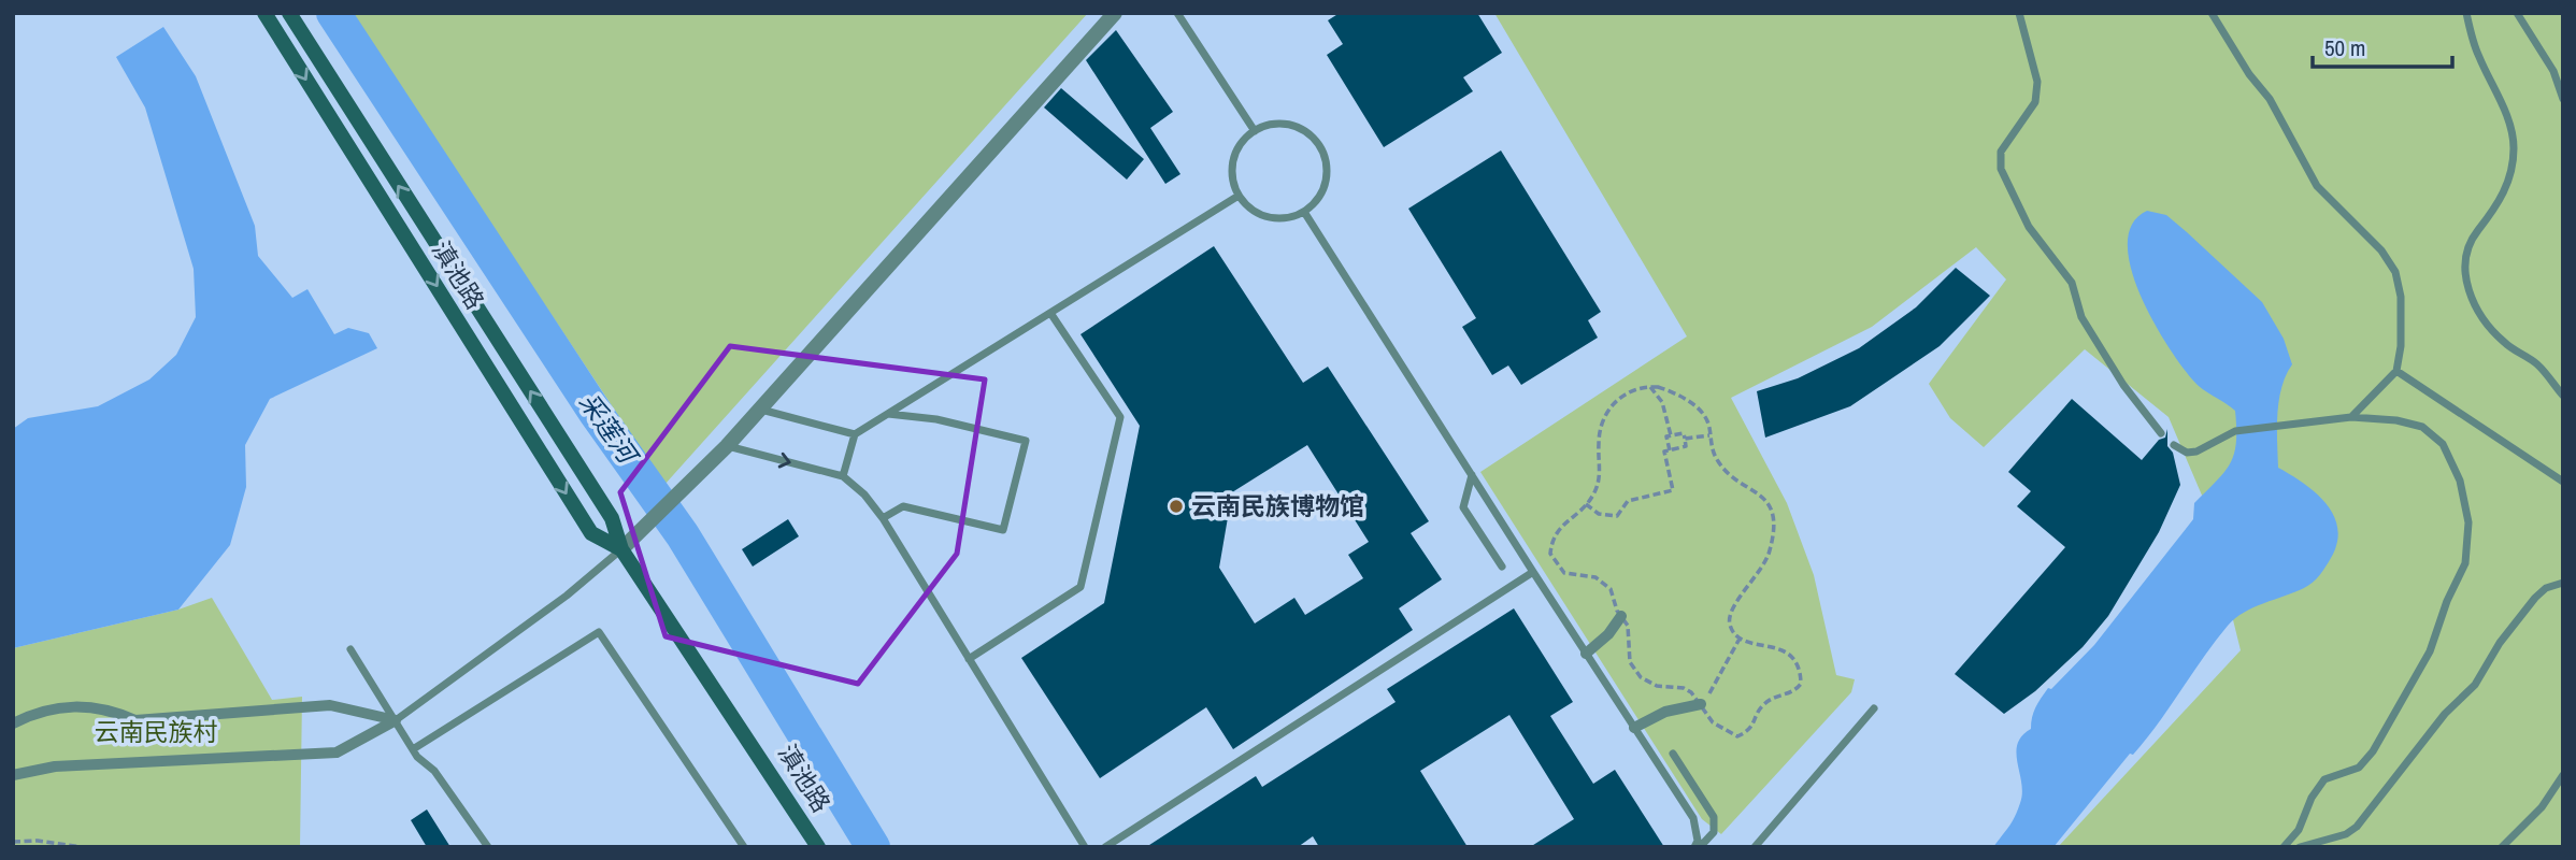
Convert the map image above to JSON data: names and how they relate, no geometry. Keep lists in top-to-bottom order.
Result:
{
  "streets": {
    "main road": ["滇池路"]
  },
  "water": ["采莲河"],
  "parks": ["云南民族村"],
  "places": ["云南民族博物馆"],
  "scale_bar": "50 m"
}
